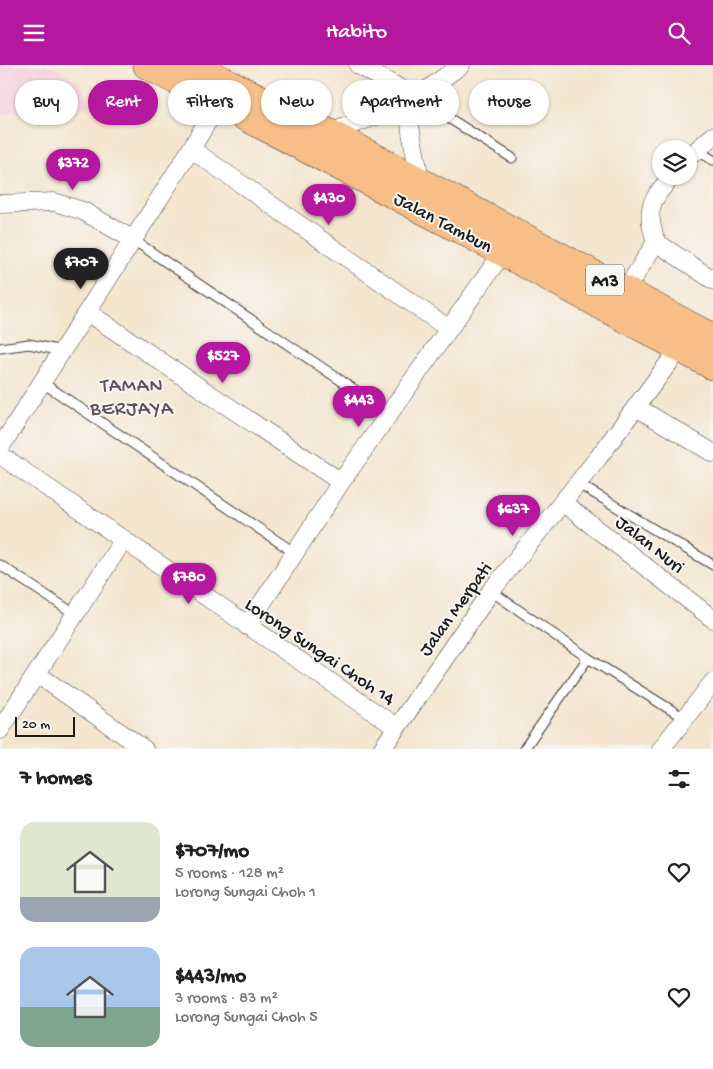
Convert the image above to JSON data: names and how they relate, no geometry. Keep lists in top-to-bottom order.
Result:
{
  "streets": {
    "main road": ["Jalan Tambun", "A13"],
    "street": ["Jalan Nuri", "Jalan Merpati", "Lorong Sungai Choh 14"]
  },
  "crossings": [
    ["Jalan Tambun", "Jalan Merpati"],
    ["Jalan Nuri", "Jalan Merpati"],
    ["Jalan Merpati", "Lorong Sungai Choh 14"]
  ],
  "districts": ["TAMAN BERJAYA"],
  "scale_bar": "20 m",
  "page": {
    "header": "Habito",
    "chip": [
      "Buy",
      "Rent",
      "Filters",
      "New",
      "Apartment",
      "House"
    ],
    "price": [
      "$372",
      "$430",
      "$707",
      "$527",
      "$443",
      "$637",
      "$780"
    ],
    "scale": "20 m",
    "heading": "7 homes",
    "list": [
      {
        "name": "$707/mo",
        "note": "5 rooms · 128 m² · Lorong Sungai Choh 1"
      },
      {
        "name": "$443/mo",
        "note": "3 rooms · 83 m² · Lorong Sungai Choh 5"
      }
    ]
  }
}
